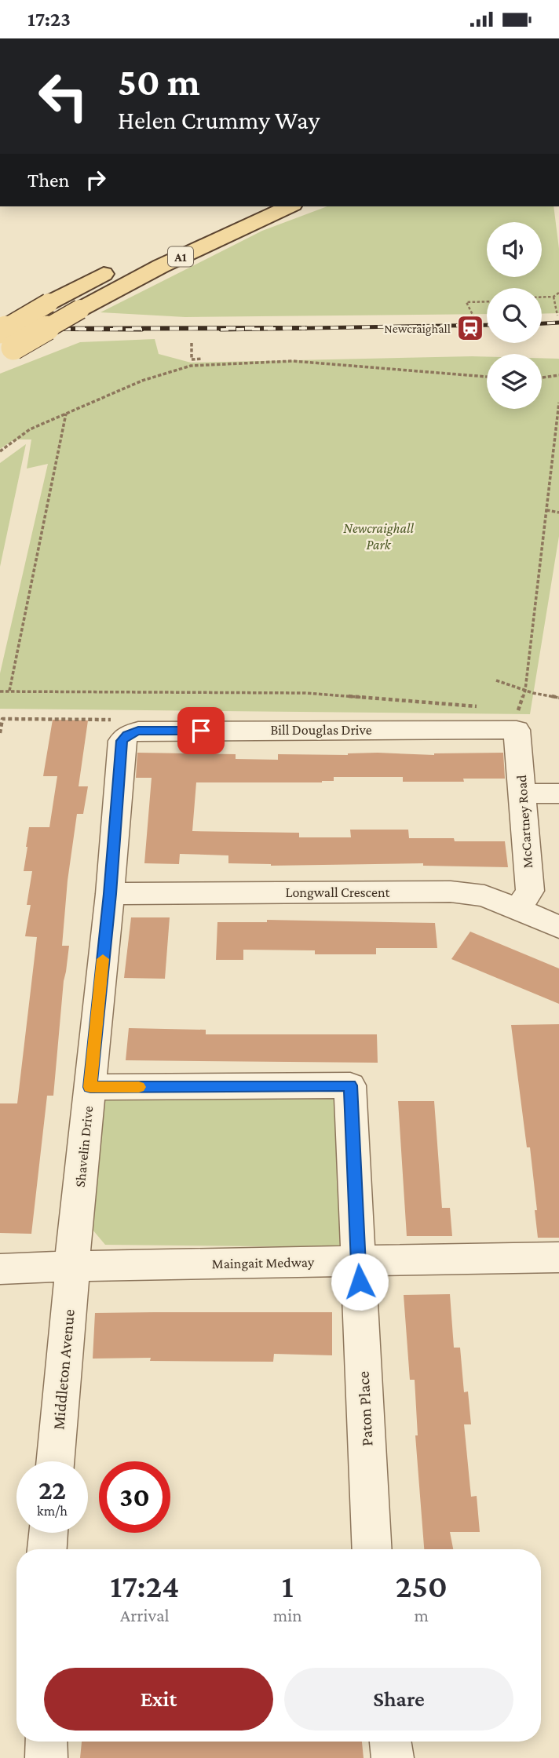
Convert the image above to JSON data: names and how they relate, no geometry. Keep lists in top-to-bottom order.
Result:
{
  "streets": {
    "main road": ["A1"],
    "street": [
      "Bill Douglas Drive",
      "McCartney Road",
      "Longwall Crescent",
      "Shavelin Drive",
      "Maingait Medway",
      "Middleton Avenue",
      "Paton Place"
    ]
  },
  "crossings": [
    ["Bill Douglas Drive", "McCartney Road"],
    ["Bill Douglas Drive", "Shavelin Drive"],
    ["McCartney Road", "Longwall Crescent"],
    ["Longwall Crescent", "Shavelin Drive"],
    ["Shavelin Drive", "Maingait Medway"],
    ["Shavelin Drive", "Middleton Avenue"],
    ["Shavelin Drive", "Paton Place"],
    ["Maingait Medway", "Middleton Avenue"],
    ["Maingait Medway", "Paton Place"]
  ],
  "parks": ["Newcraighall Park"],
  "places": {
    "station": ["Newcraighall"]
  },
  "page": {
    "status": "17:23",
    "turn": ["50 m", "Helen Crummy Way"],
    "then": "Then",
    "speed": "22 km/h",
    "limit": "30",
    "eta": [
      "17:24",
      "Arrival",
      "1",
      "min",
      "250",
      "m"
    ],
    "buttons": ["Exit", "Share"]
  }
}
